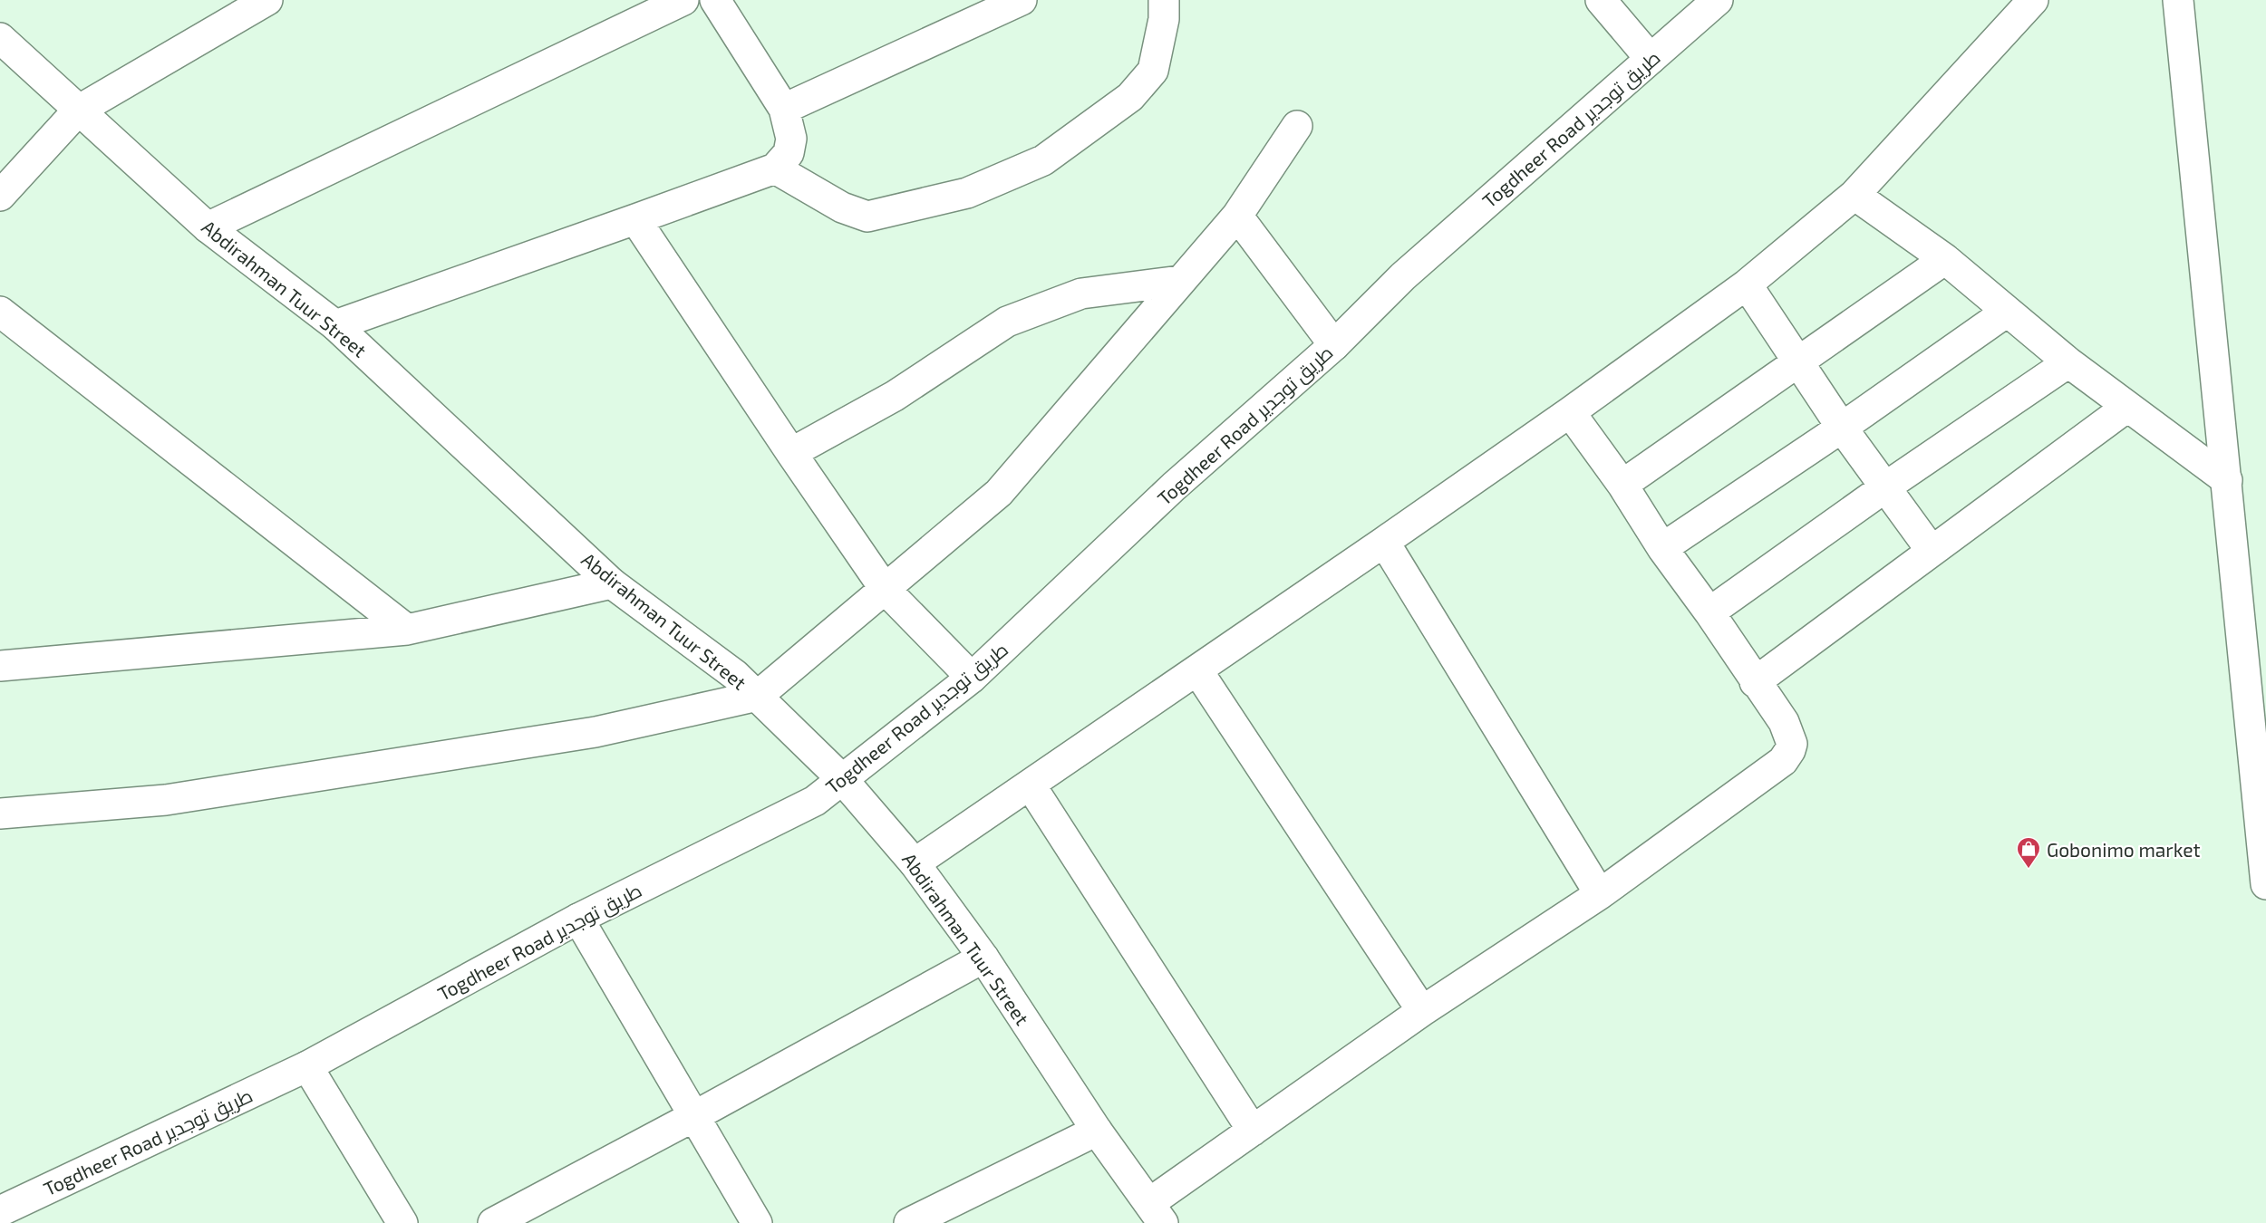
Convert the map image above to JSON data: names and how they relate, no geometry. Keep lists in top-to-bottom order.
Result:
{
  "streets": {
    "street": ["Togdheer Road طريق توجدير", "Abdirahman Tuur Street"]
  },
  "crossings": [
    ["Togdheer Road طريق توجدير", "Abdirahman Tuur Street"]
  ],
  "places": {
    "shop": ["Gobonimo market"]
  }
}
